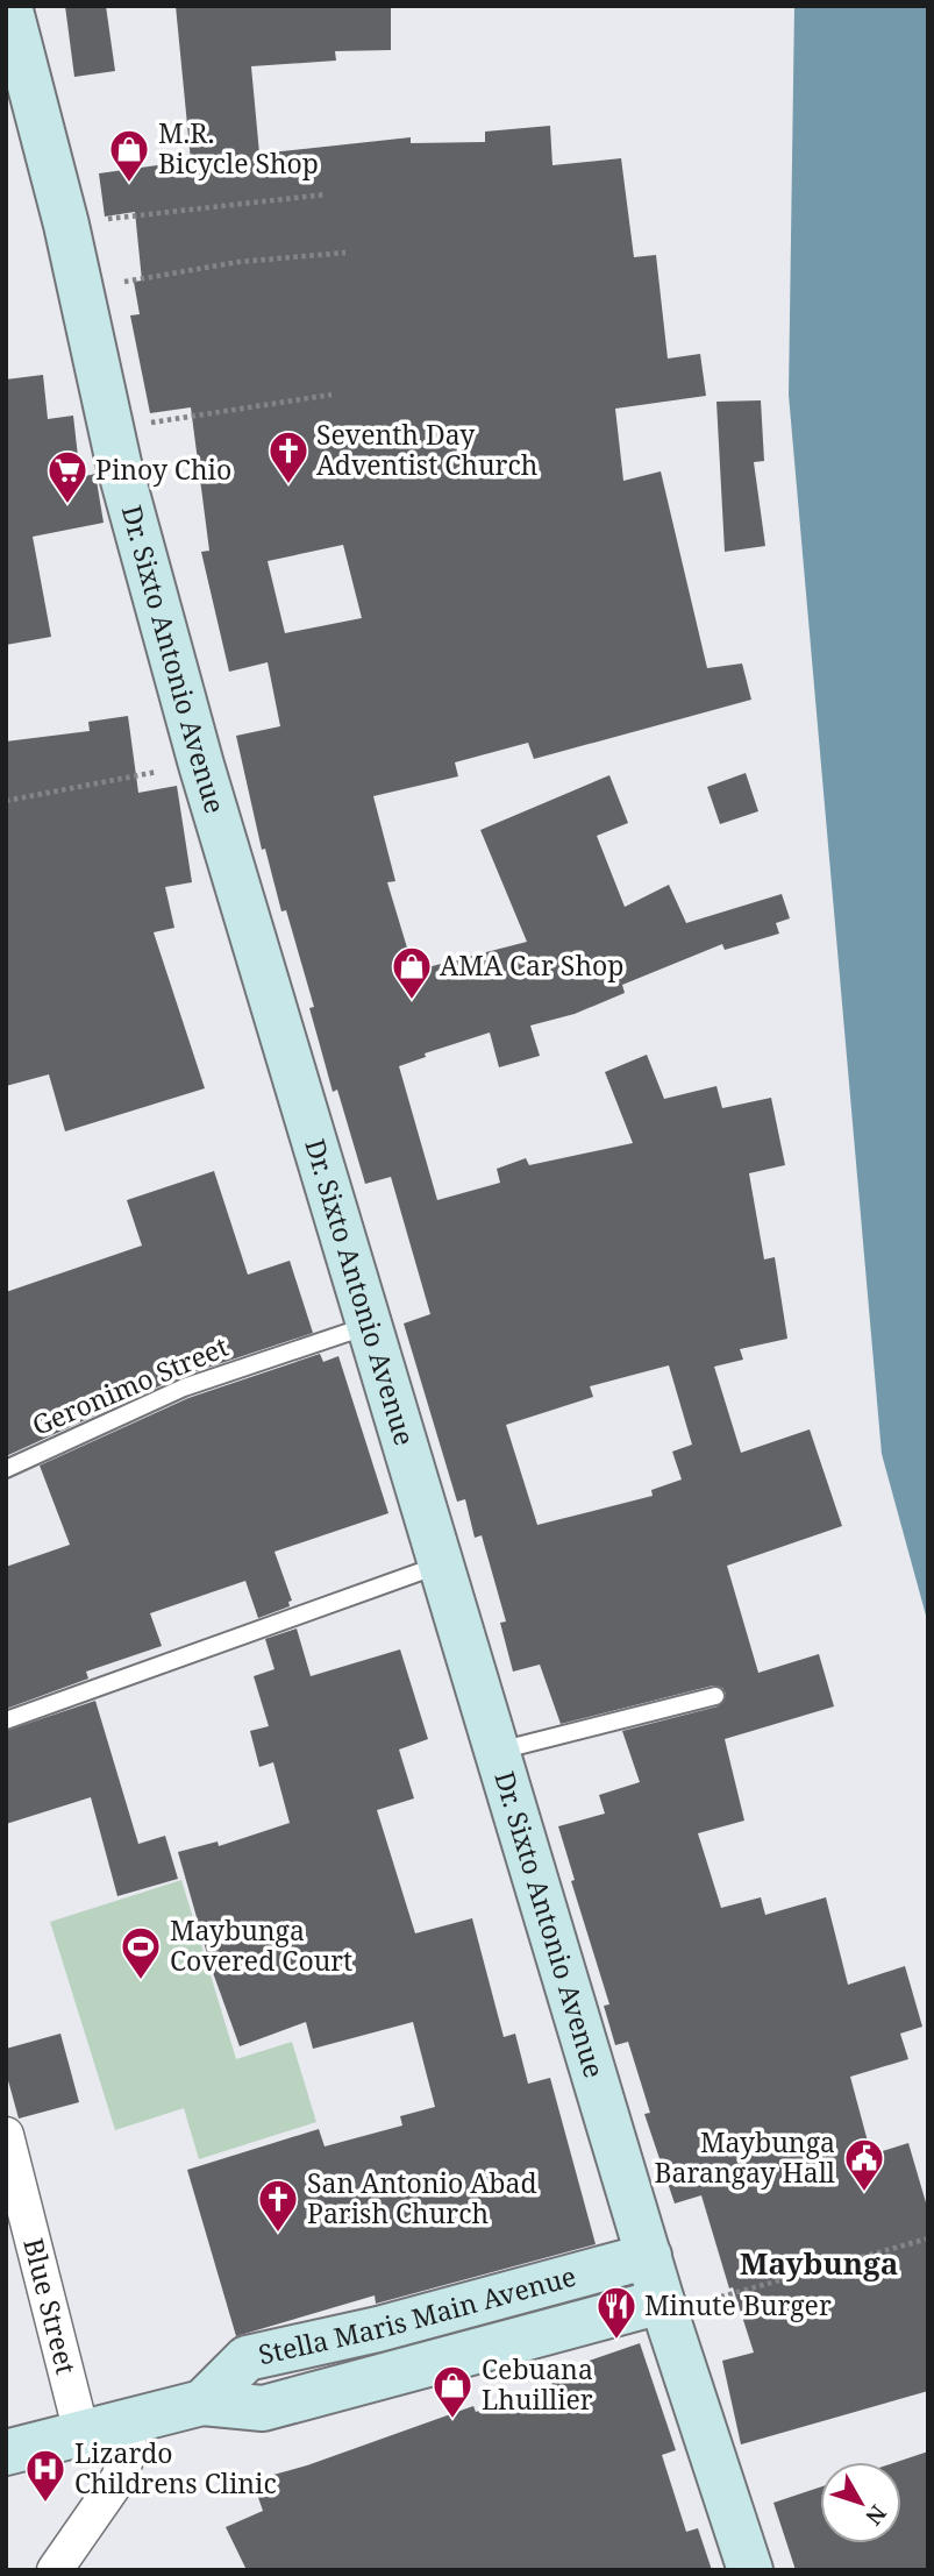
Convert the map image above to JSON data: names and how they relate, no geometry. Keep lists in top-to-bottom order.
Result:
{
  "streets": {
    "main road": ["Dr. Sixto Antonio Avenue", "Stella Maris Main Avenue"],
    "street": ["Blue Street"],
    "lane": ["Geronimo Street"]
  },
  "crossings": [
    ["Dr. Sixto Antonio Avenue", "Geronimo Street"],
    ["Dr. Sixto Antonio Avenue", "Stella Maris Main Avenue"],
    ["Blue Street", "Stella Maris Main Avenue"]
  ],
  "districts": ["Maybunga"],
  "places": {
    "shop": ["M.R. Bicycle Shop", "AMA Car Shop", "Cebuana Lhuillier"],
    "church": ["Seventh Day Adventist Church", "San Antonio Abad Parish Church"],
    "supermarket": ["Pinoy Chio"],
    "sports": ["Maybunga Covered Court"],
    "public building": ["Maybunga Barangay Hall"],
    "restaurant": ["Minute Burger"],
    "hospital": ["Lizardo Childrens Clinic"]
  },
  "north": "bottom right"
}
